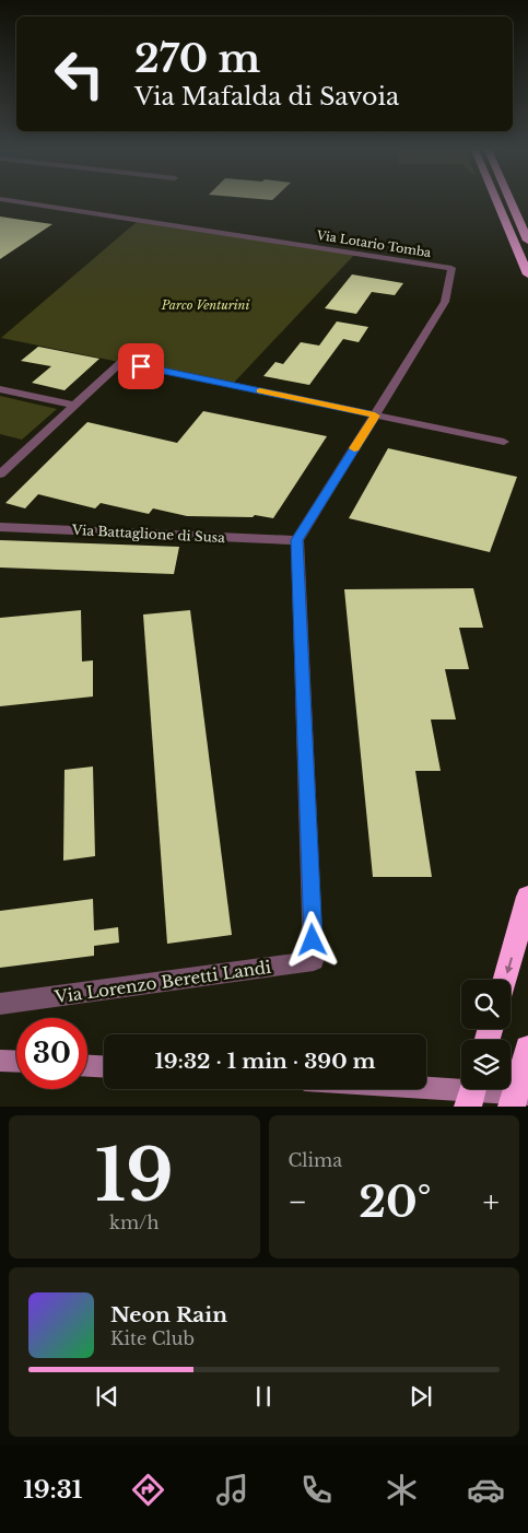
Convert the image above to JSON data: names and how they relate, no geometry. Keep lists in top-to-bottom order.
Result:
{
  "streets": {
    "street": ["Via Lotario Tomba", "Via Battaglione di Susa", "Via Lorenzo Beretti Landi"]
  },
  "crossings": [
    ["Via Battaglione di Susa", "Via Lorenzo Beretti Landi"]
  ],
  "parks": ["Parco Venturini"],
  "page": {
    "turn": ["270 m", "Via Mafalda di Savoia"],
    "limit": "30",
    "trip": "19:32 · 1 min · 390 m",
    "tile": [
      ["19", "km/h"],
      "Clima"
    ],
    "heat": ["−", "20°", "+"],
    "song": ["Neon Rain", "Kite Club"],
    "tabs": "19:31"
  }
}
